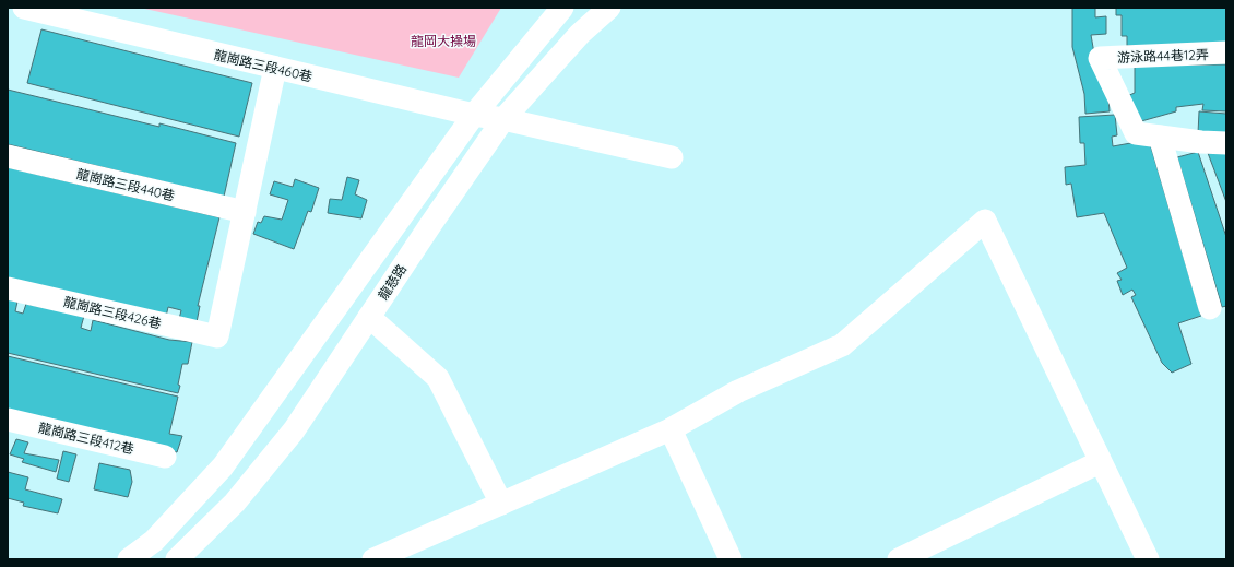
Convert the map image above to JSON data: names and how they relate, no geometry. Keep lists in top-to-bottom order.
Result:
{
  "streets": {
    "street": [
      "游泳路44巷12弄",
      "龍崗路三段460巷",
      "龍崗路三段440巷",
      "龍慈路",
      "龍崗路三段426巷",
      "龍崗路三段412巷"
    ]
  },
  "crossings": [
    ["龍崗路三段460巷", "龍慈路"],
    ["龍崗路三段440巷", "龍崗路三段426巷"]
  ],
  "parks": ["龍岡大操場"]
}
